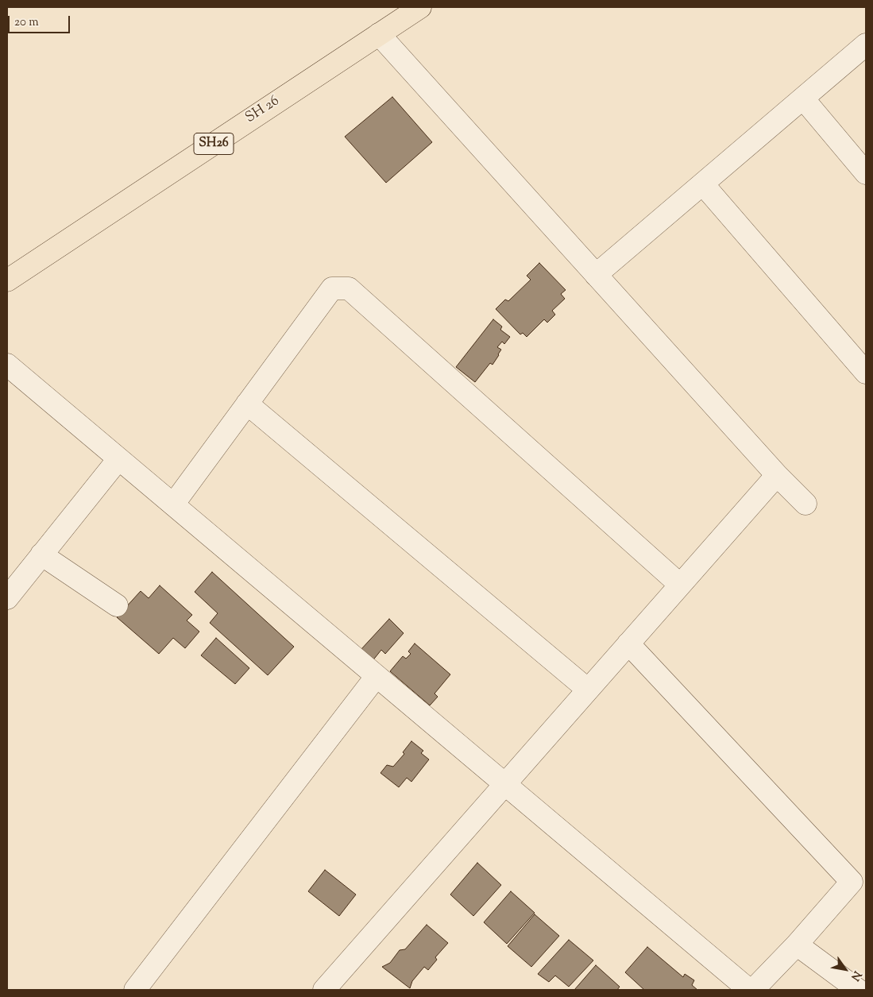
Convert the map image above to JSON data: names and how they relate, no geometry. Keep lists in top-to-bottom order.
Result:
{
  "streets": {
    "main road": ["SH 26", "SH26"]
  },
  "scale_bar": "20 m",
  "north": "bottom right"
}
